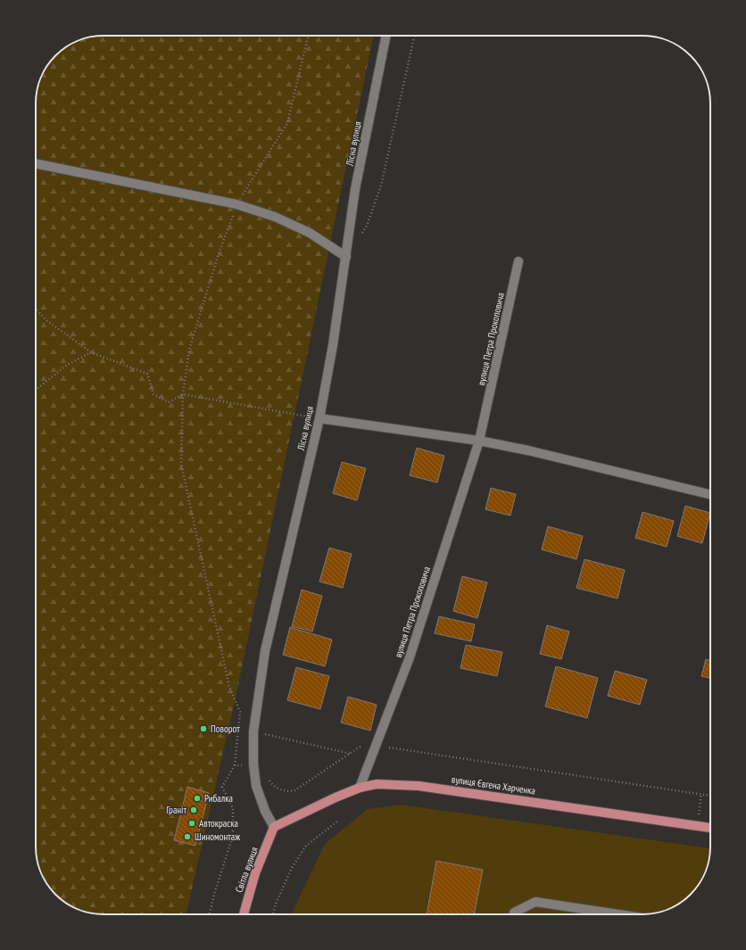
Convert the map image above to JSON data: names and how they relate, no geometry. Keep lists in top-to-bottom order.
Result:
{
  "streets": {
    "main road": ["вулиця Євгена Харченка", "Світла вулиця"],
    "street": ["Лісна вулиця", "вулиця Петра Прокоповича"]
  },
  "crossings": [
    ["Лісна вулиця", "вулиця Євгена Харченка"],
    ["Лісна вулиця", "Світла вулиця"],
    ["вулиця Петра Прокоповича", "вулиця Євгена Харченка"],
    ["вулиця Євгена Харченка", "Світла вулиця"]
  ],
  "places": [
    "Поворот",
    "Рибалка",
    "Граніт",
    "Автокраска",
    "Шиномонтаж"
  ]
}
